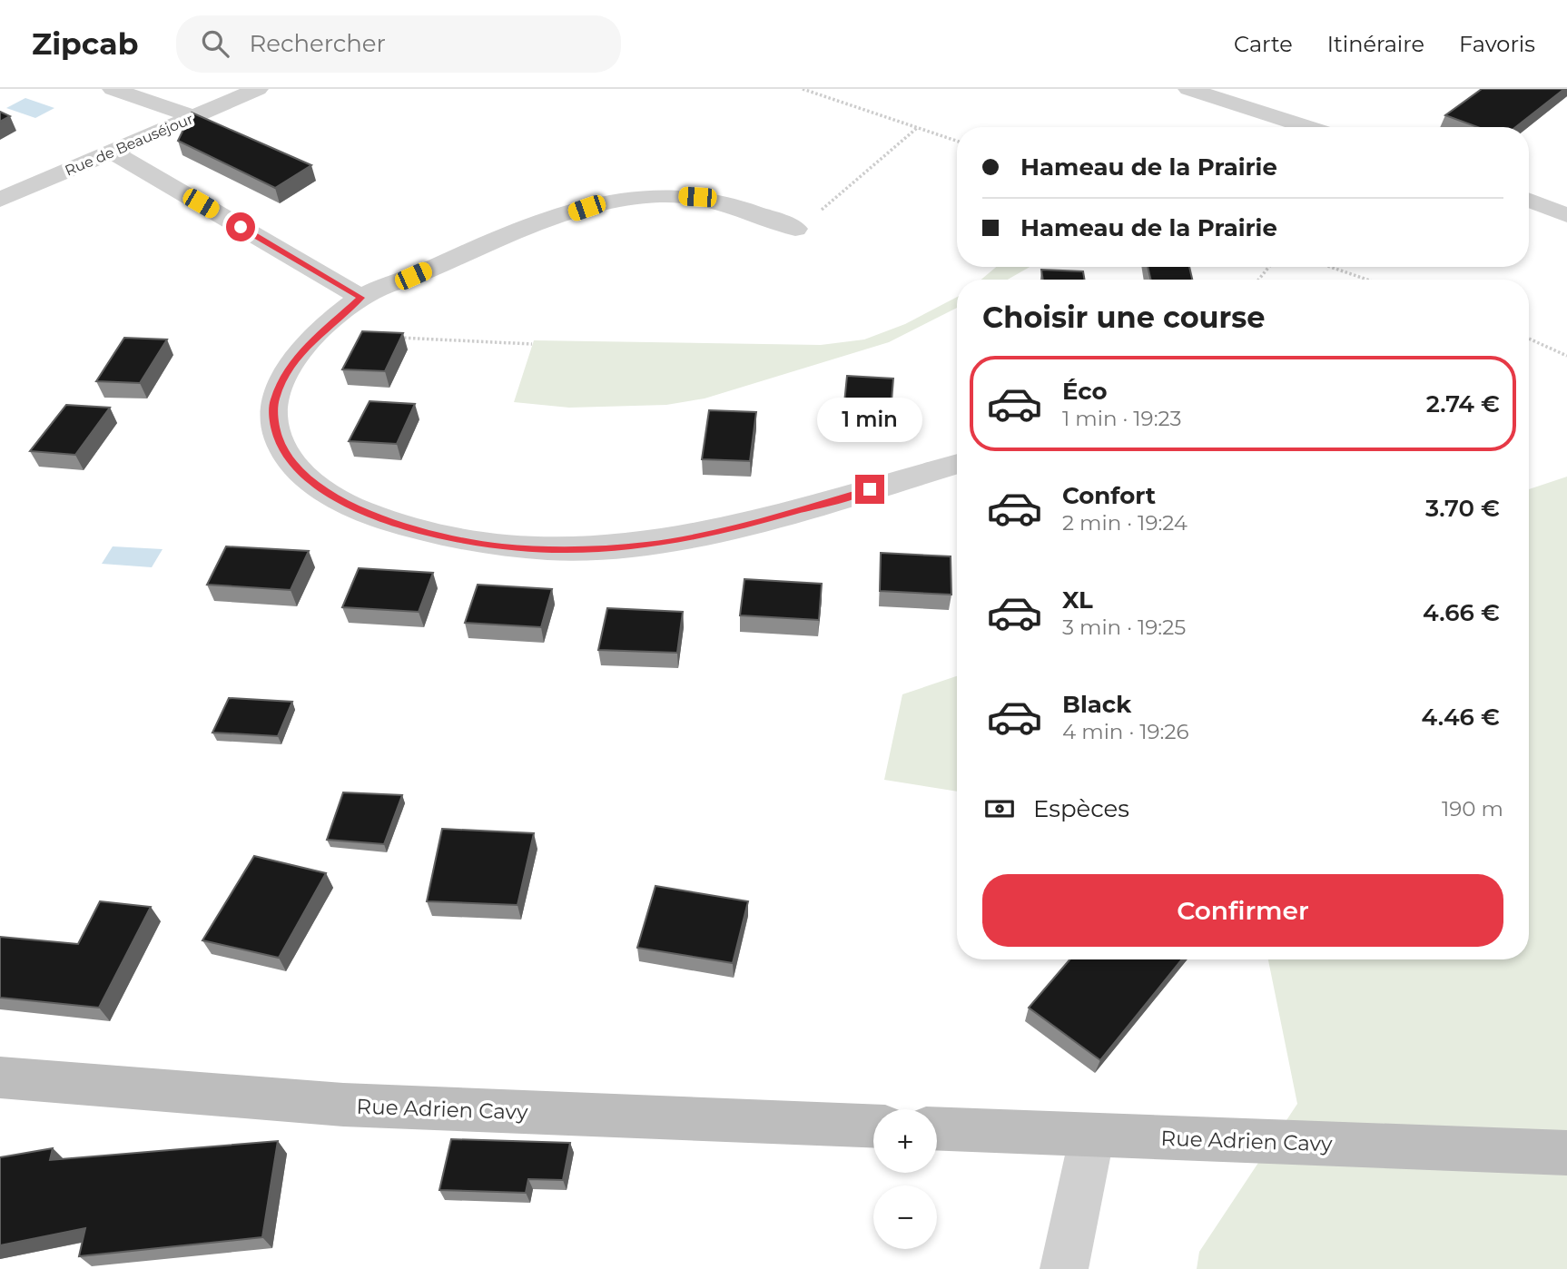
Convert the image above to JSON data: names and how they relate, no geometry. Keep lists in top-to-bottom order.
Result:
{
  "streets": {
    "main road": ["Rue Adrien Cavy"],
    "street": ["Rue de Beauséjour"]
  },
  "page": {
    "header": "Zipcab",
    "search": "Rechercher",
    "nav": ["Carte", "Itinéraire", "Favoris"],
    "banner": ["Hameau de la Prairie", "Hameau de la Prairie"],
    "heading": "Choisir une course",
    "list": [
      {
        "name": "Éco",
        "note": "1 min · 19:23",
        "value": "2.74 €"
      },
      {
        "name": "Confort",
        "note": "2 min · 19:24",
        "value": "3.70 €"
      },
      {
        "name": "XL",
        "note": "3 min · 19:25",
        "value": "4.66 €"
      },
      {
        "name": "Black",
        "note": "4 min · 19:26",
        "value": "4.46 €"
      }
    ],
    "bubble": "1 min",
    "pay": ["Espèces", "190 m"],
    "buttons": "Confirmer",
    "map_buttons": ["+", "−"]
  }
}
